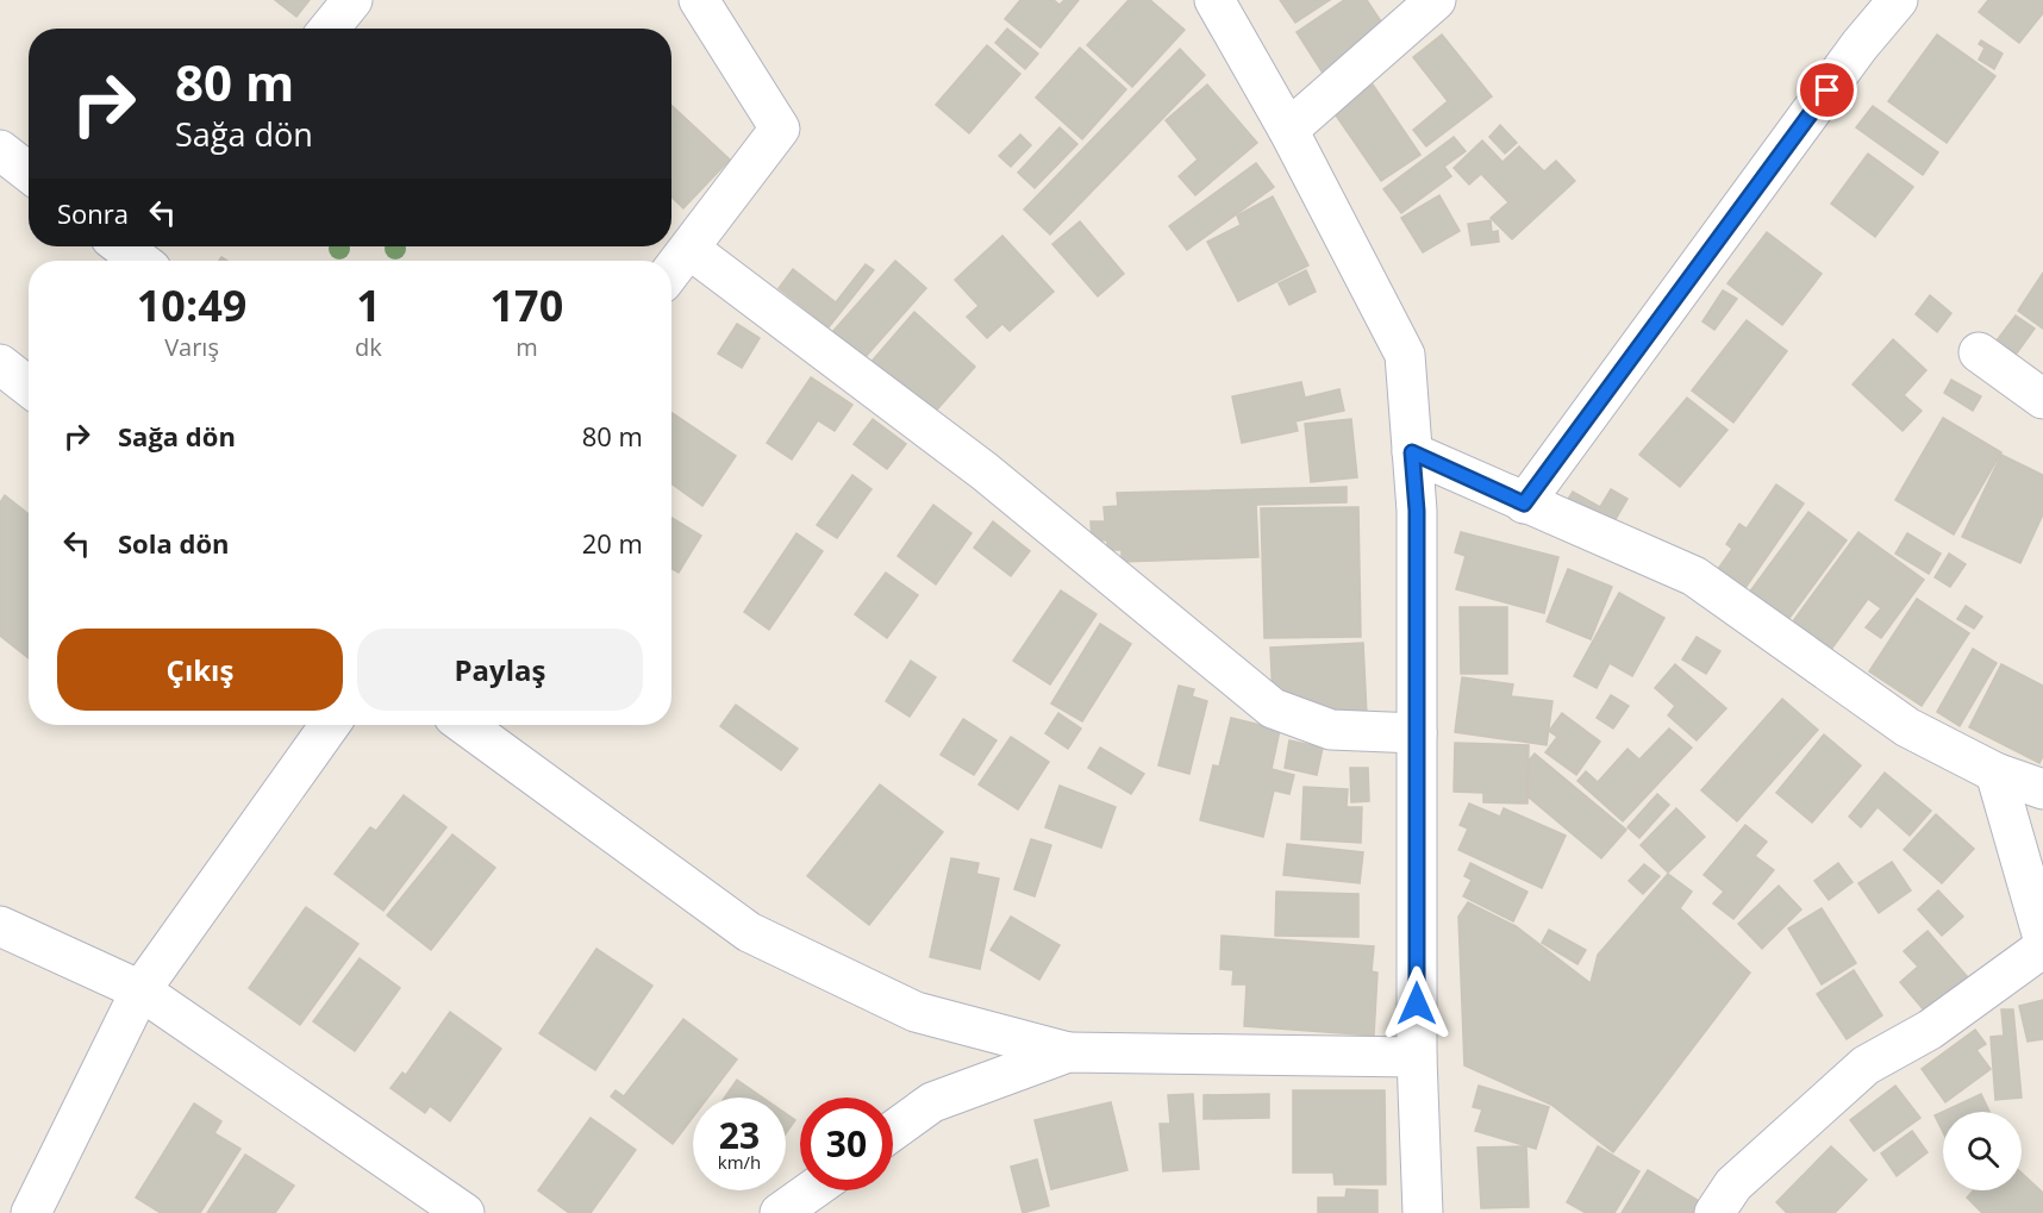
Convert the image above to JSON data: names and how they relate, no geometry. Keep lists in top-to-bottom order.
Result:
{
  "page": {
    "turn": ["80 m", "Sağa dön"],
    "then": "Sonra",
    "eta": [
      "10:49",
      "Varış",
      "1",
      "dk",
      "170",
      "m"
    ],
    "list": [
      {
        "name": "Sağa dön",
        "value": "80 m"
      },
      {
        "name": "Sola dön",
        "value": "20 m"
      }
    ],
    "buttons": ["Çıkış", "Paylaş"],
    "speed": "23 km/h",
    "limit": "30"
  }
}
